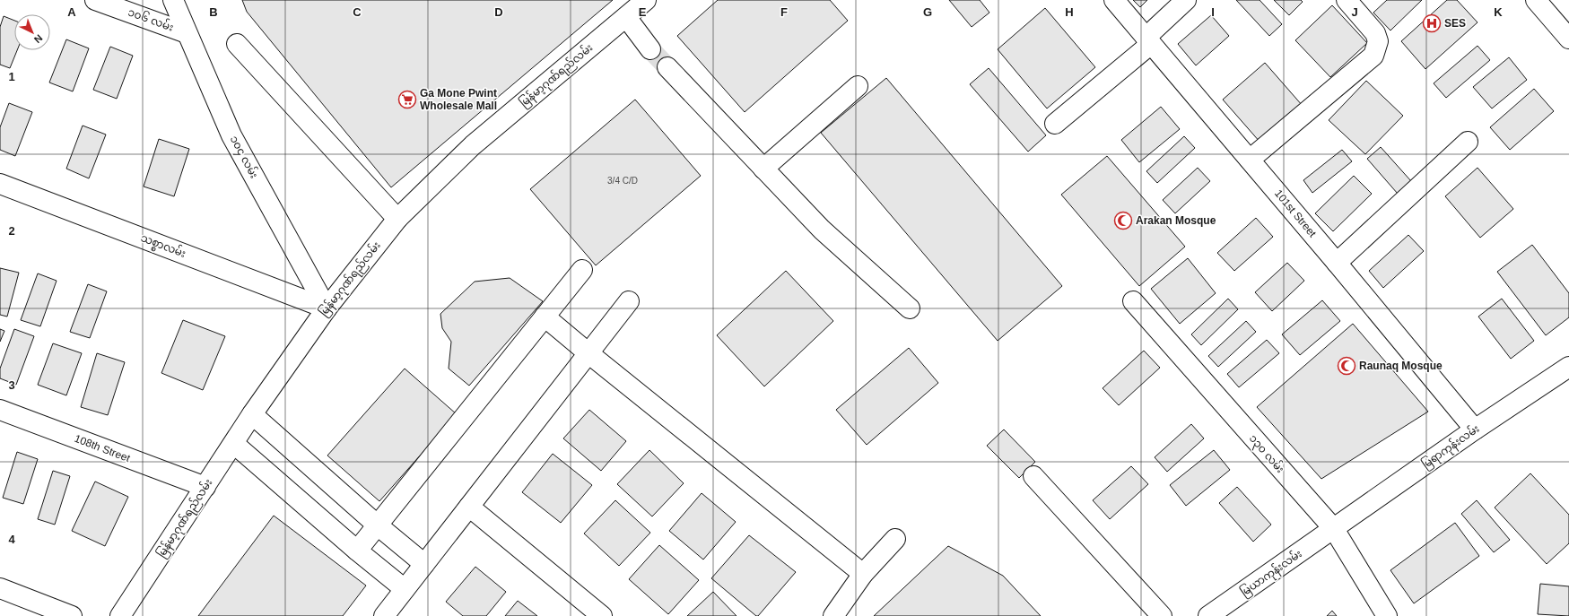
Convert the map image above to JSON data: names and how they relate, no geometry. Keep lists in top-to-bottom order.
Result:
{
  "streets": {
    "street": [
      "၁၀၆ လမ်း",
      "မြန်မာ့ဂုဏ်ရည်လမ်း",
      "၁၀၄ လမ်း",
      "101st Street",
      "သစ္စာလမ်း",
      "မြရာကုန်းလမ်း",
      "108th Street",
      "၁၃၀ လမ်း",
      "မြယာကုန်းလမ်း"
    ]
  },
  "crossings": [
    ["၁၀၆ လမ်း", "၁၀၄ လမ်း"],
    ["မြန်မာ့ဂုဏ်ရည်လမ်း", "၁၀၄ လမ်း"],
    ["မြန်မာ့ဂုဏ်ရည်လမ်း", "သစ္စာလမ်း"],
    ["မြန်မာ့ဂုဏ်ရည်လမ်း", "108th Street"],
    ["၁၀၄ လမ်း", "သစ္စာလမ်း"],
    ["101st Street", "မြရာကုန်းလမ်း"],
    ["မြရာကုန်းလမ်း", "၁၃၀ လမ်း"],
    ["မြရာကုန်းလမ်း", "မြယာကုန်းလမ်း"],
    ["၁၃၀ လမ်း", "မြယာကုန်းလမ်း"]
  ],
  "places": {
    "hospital": ["SES"],
    "supermarket": ["Ga Mone Pwint Wholesale Mall"],
    "mosque": ["Arakan Mosque", "Raunaq Mosque"]
  },
  "house_numbers": ["3/4 C/D"],
  "north": "bottom right",
  "grid": {
    "columns": [
      "A",
      "B",
      "C",
      "D",
      "E",
      "F",
      "G",
      "H",
      "I",
      "J",
      "K"
    ],
    "rows": [
      "1",
      "2",
      "3",
      "4"
    ]
  }
}
